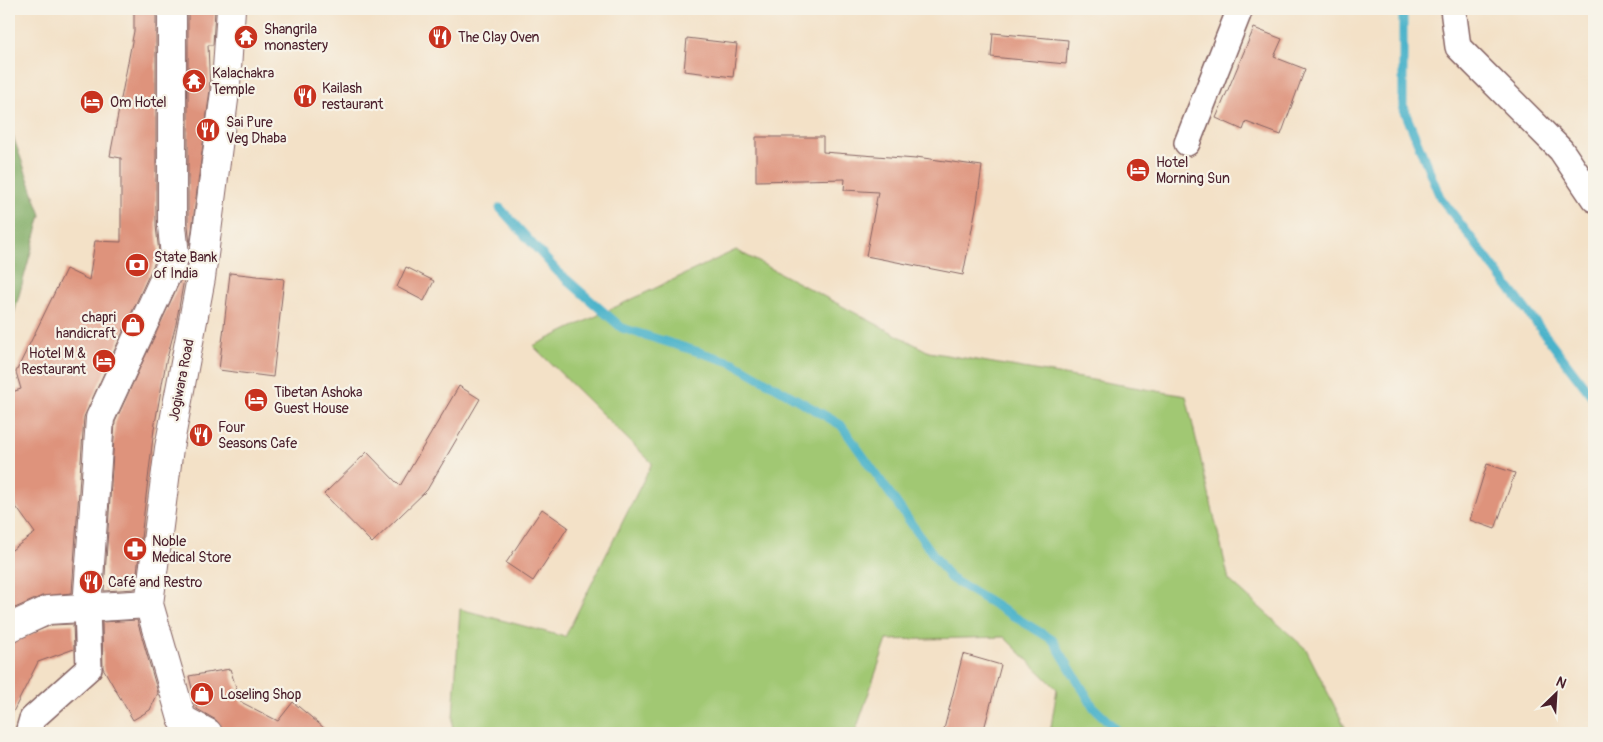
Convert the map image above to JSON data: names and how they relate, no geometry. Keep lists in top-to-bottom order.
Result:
{
  "streets": {
    "street": ["Jogiwara Road"]
  },
  "places": {
    "temple": ["Shangrila monastery", "Kalachakra Temple"],
    "restaurant": [
      "The Clay Oven",
      "Kailash restaurant",
      "Sai Pure Veg Dhaba",
      "Four Seasons Cafe",
      "Café and Restro"
    ],
    "hotel": [
      "Om Hotel",
      "Hotel Morning Sun",
      "Hotel M & Restaurant",
      "Tibetan Ashoka Guest House"
    ],
    "bank": ["State Bank of India"],
    "shop": ["chapri handicraft", "Loseling Shop"],
    "pharmacy": ["Noble Medical Store"]
  },
  "north": "top right"
}
